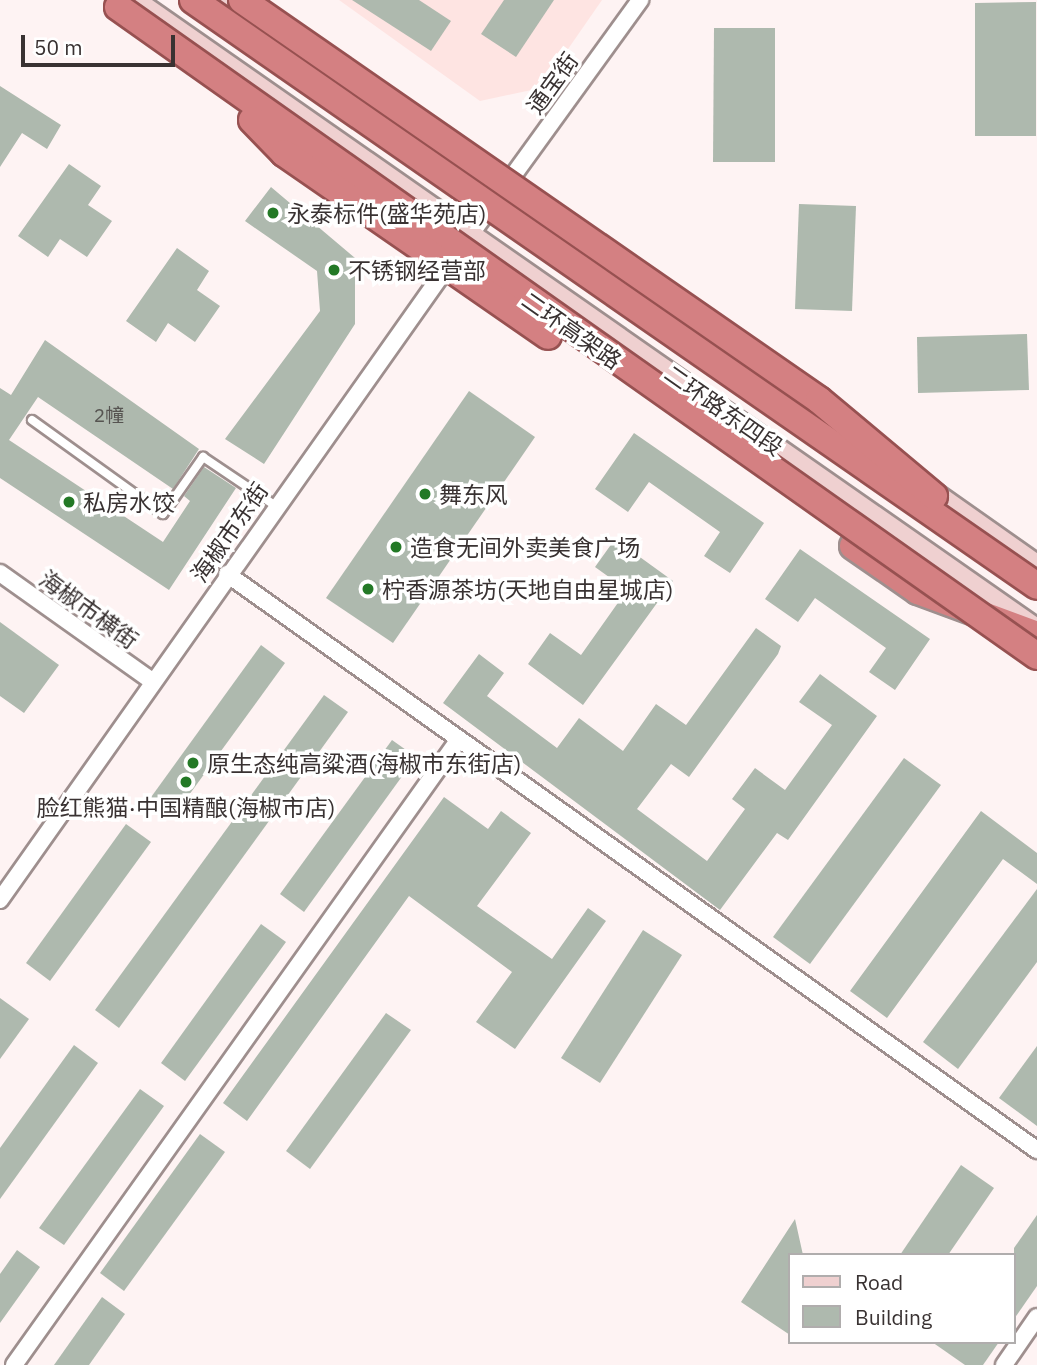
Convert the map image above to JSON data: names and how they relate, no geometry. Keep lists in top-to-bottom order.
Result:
{
  "streets": {
    "highway": ["二环高架路"],
    "main road": ["二环路东四段"],
    "street": ["通宝街", "海椒市东街", "海椒市横街"]
  },
  "crossings": [
    ["通宝街", "海椒市东街"],
    ["二环路东四段", "海椒市东街"],
    ["海椒市东街", "海椒市横街"]
  ],
  "places": [
    "永泰标件(盛华苑店)",
    "不锈钢经营部",
    "舞东风",
    "私房水饺",
    "造食无间外卖美食广场",
    "柠香源茶坊(天地自由星城店)",
    "原生态纯高粱酒(海椒市东街店)",
    "脸红熊猫·中国精酿(海椒市店)"
  ],
  "house_numbers": ["2幢"],
  "legend": ["Road", "Building"],
  "scale_bar": "50 m"
}
